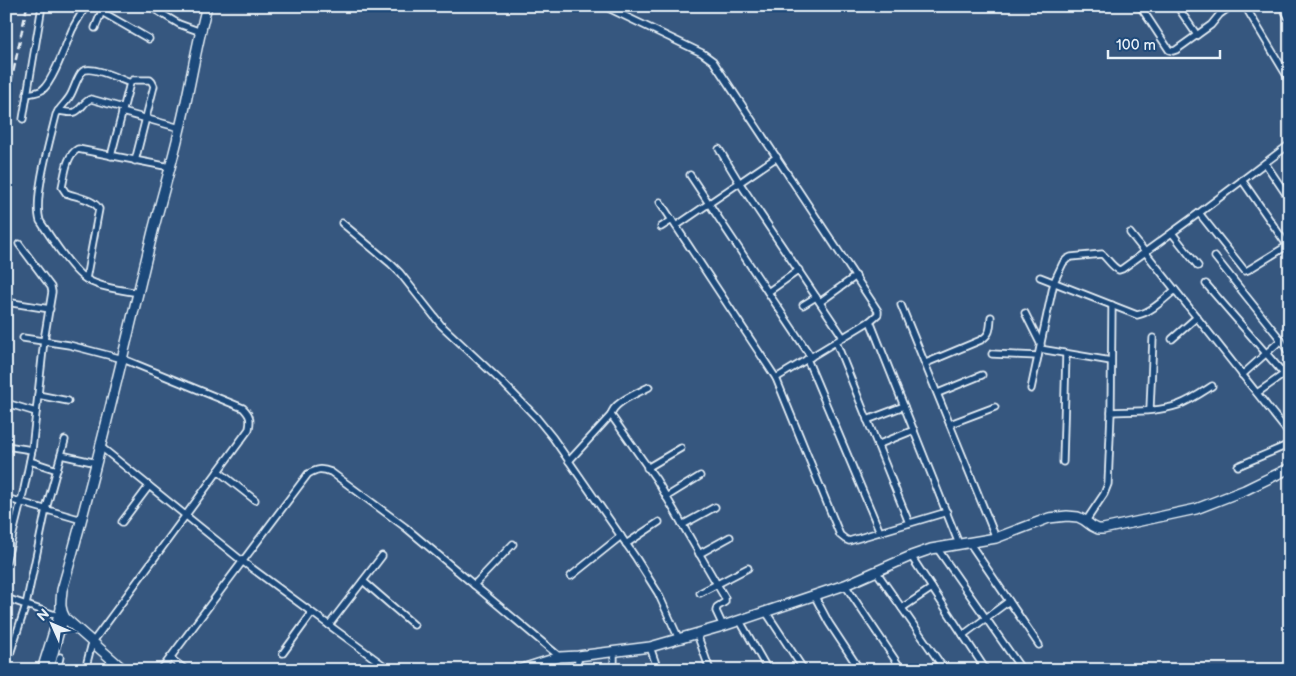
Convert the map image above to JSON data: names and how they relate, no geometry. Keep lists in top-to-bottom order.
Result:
{
  "scale_bar": "100 m",
  "north": "top left"
}
